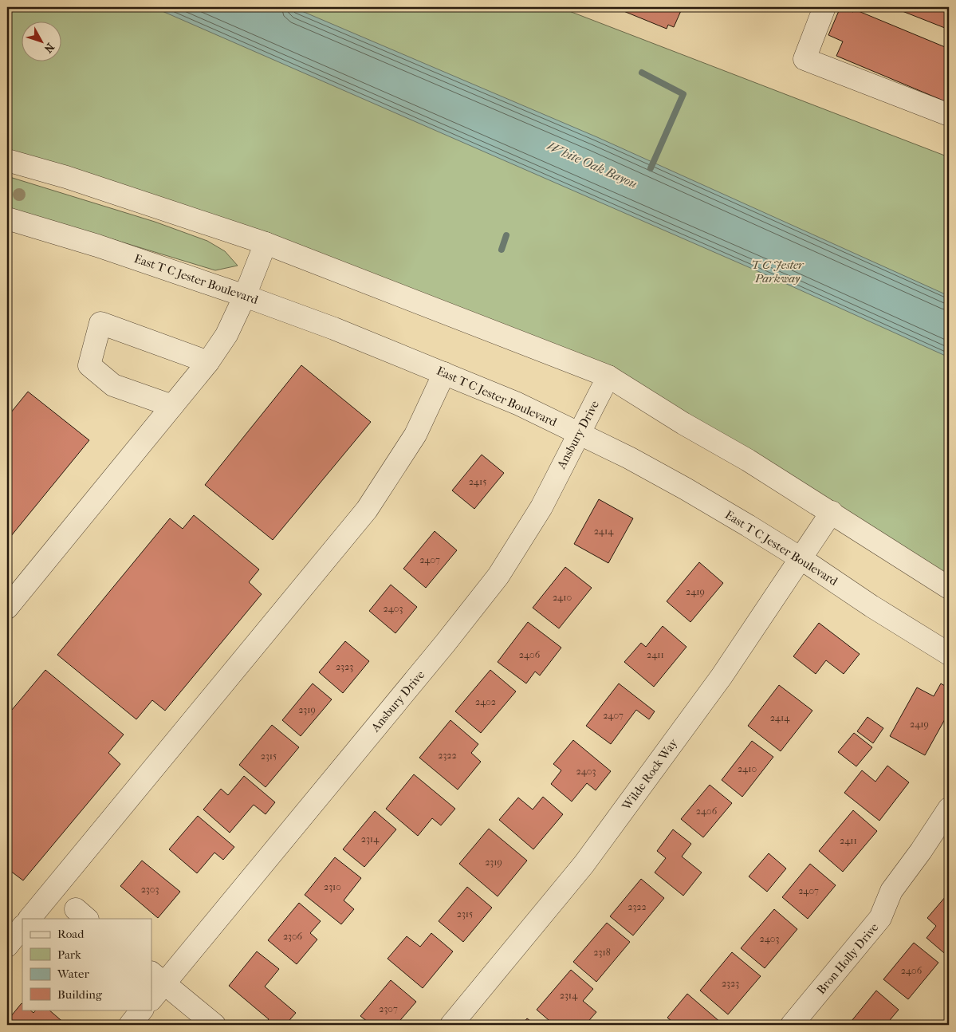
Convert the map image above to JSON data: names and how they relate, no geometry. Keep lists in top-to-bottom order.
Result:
{
  "streets": {
    "street": [
      "East T C Jester Boulevard",
      "Ansbury Drive",
      "Wilde Rock Way",
      "Bron Holly Drive"
    ]
  },
  "crossings": [
    ["East T C Jester Boulevard", "Ansbury Drive"],
    ["East T C Jester Boulevard", "Wilde Rock Way"]
  ],
  "water": ["White Oak Bayou"],
  "parks": ["T C Jester Parkway"],
  "house_numbers": [
    "2415",
    "2414",
    "2407",
    "2419",
    "2410",
    "2403",
    "2406",
    "2411",
    "2323",
    "2402",
    "2319",
    "2407",
    "2414",
    "2419",
    "2322",
    "2315",
    "2410",
    "2403",
    "2406",
    "2314",
    "2411",
    "2319",
    "2310",
    "2303",
    "2407",
    "2322",
    "2315",
    "2306",
    "2403",
    "2318",
    "2406",
    "2323",
    "2314",
    "2307"
  ],
  "legend": [
    "Road",
    "Park",
    "Water",
    "Building"
  ],
  "north": "bottom right"
}
